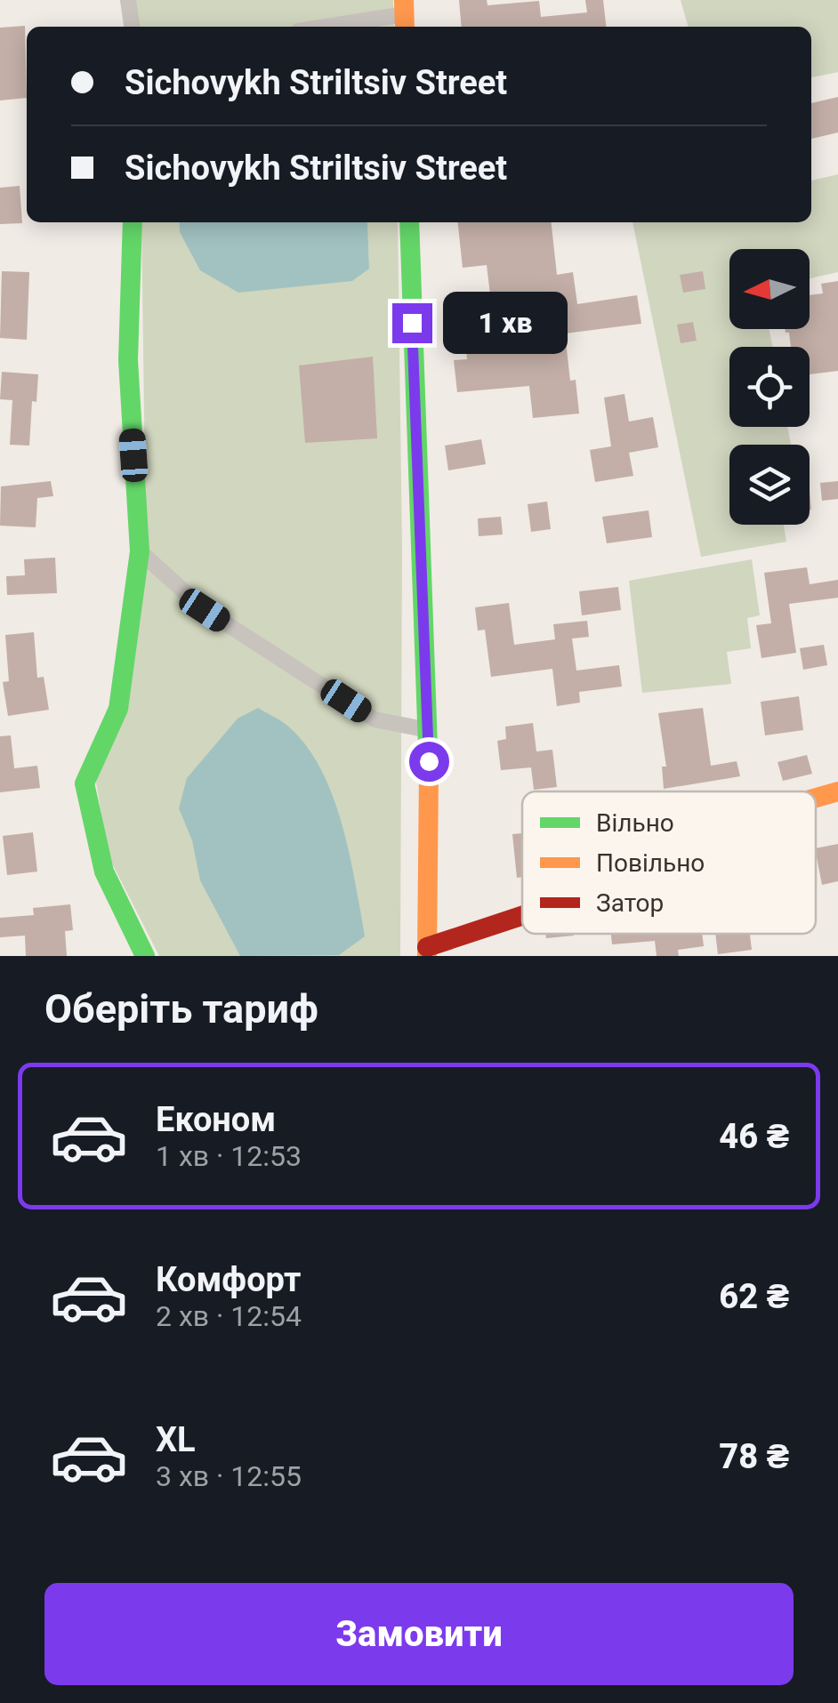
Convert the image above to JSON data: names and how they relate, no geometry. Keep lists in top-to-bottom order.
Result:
{
  "legend": ["Вільно", "Повільно", "Затор"],
  "north": "left",
  "page": {
    "banner": ["Sichovykh Striltsiv Street", "Sichovykh Striltsiv Street"],
    "bubble": "1 хв",
    "heading": "Оберіть тариф",
    "list": [
      {
        "name": "Економ",
        "note": "1 хв · 12:53",
        "value": "46 ₴"
      },
      {
        "name": "Комфорт",
        "note": "2 хв · 12:54",
        "value": "62 ₴"
      },
      {
        "name": "XL",
        "note": "3 хв · 12:55",
        "value": "78 ₴"
      }
    ],
    "buttons": "Замовити"
  }
}
